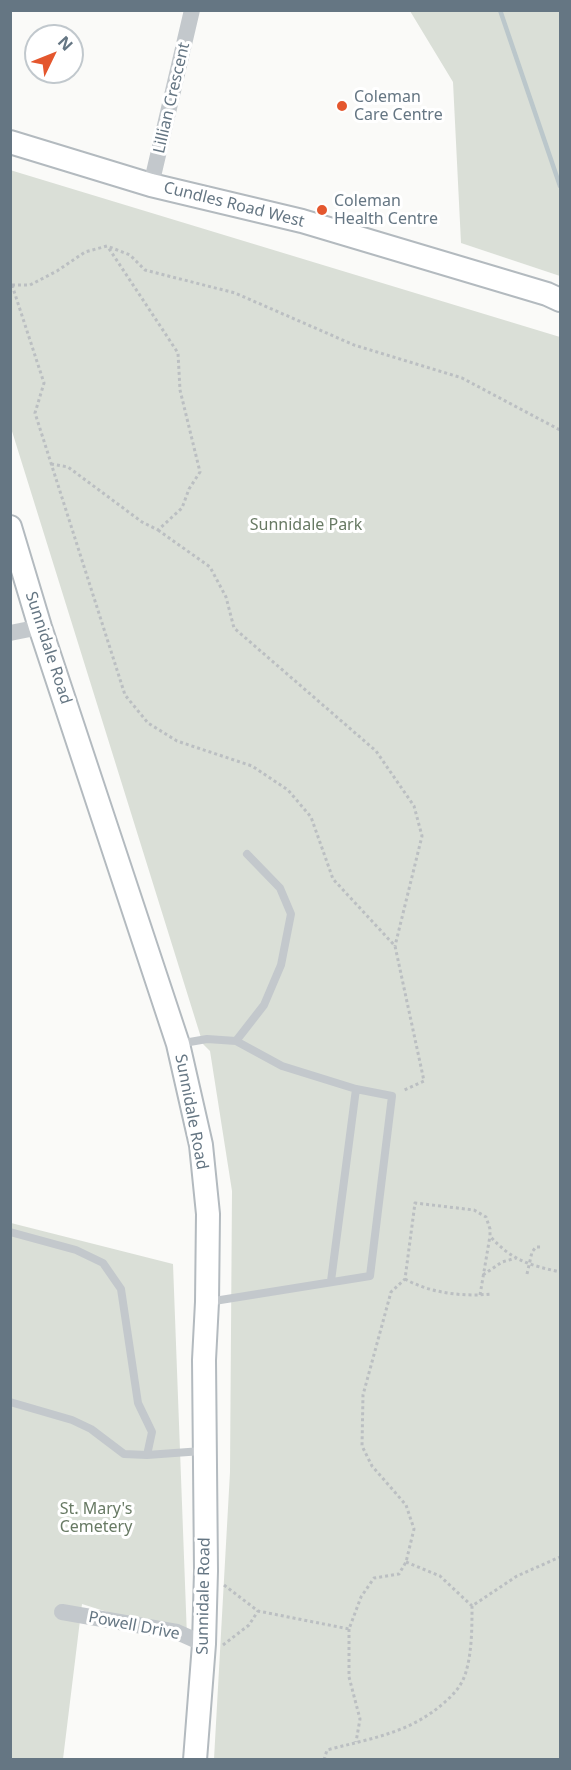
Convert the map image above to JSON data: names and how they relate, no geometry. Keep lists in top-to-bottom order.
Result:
{
  "streets": {
    "main road": ["Cundles Road West", "Sunnidale Road"],
    "street": ["Lillian Crescent", "Powell Drive"]
  },
  "crossings": [
    ["Lillian Crescent", "Cundles Road West"],
    ["Sunnidale Road", "Powell Drive"]
  ],
  "parks": ["Sunnidale Park", "St. Mary's Cemetery"],
  "places": ["Coleman Care Centre", "Coleman Health Centre"],
  "north": "top right"
}
